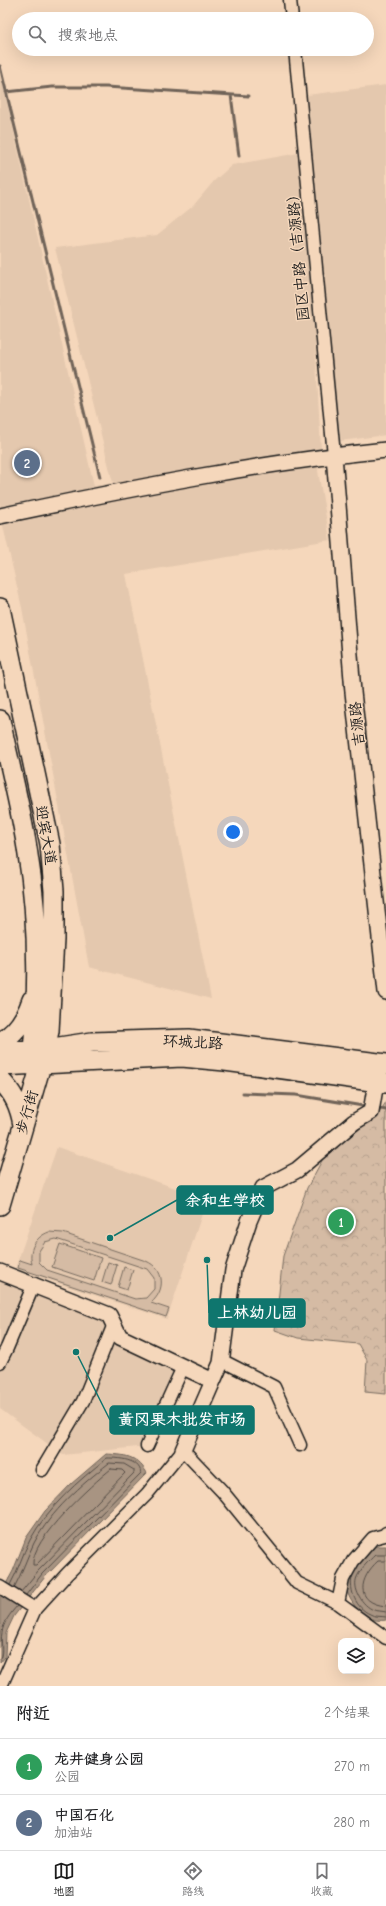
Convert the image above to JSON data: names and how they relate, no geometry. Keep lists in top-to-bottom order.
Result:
{
  "streets": {
    "main road": ["迎宾大道", "环城北路", "步行街"],
    "street": ["园区中路（吉源路）", "吉源路"]
  },
  "crossings": [
    ["园区中路（吉源路）", "吉源路"],
    ["迎宾大道", "环城北路"],
    ["迎宾大道", "步行街"],
    ["环城北路", "步行街"]
  ],
  "places": ["余和生学校", "上林幼儿园", "黄冈果木批发市场"],
  "page": {
    "search": "搜索地点",
    "pins": ["2", "1"],
    "heading": ["附近", "2个结果"],
    "list": [
      {
        "mark": "1",
        "name": "龙井健身公园",
        "note": "公园",
        "value": "270 m"
      },
      {
        "mark": "2",
        "name": "中国石化",
        "note": "加油站",
        "value": "280 m"
      }
    ],
    "nav": ["地图", "路线", "收藏"]
  }
}
